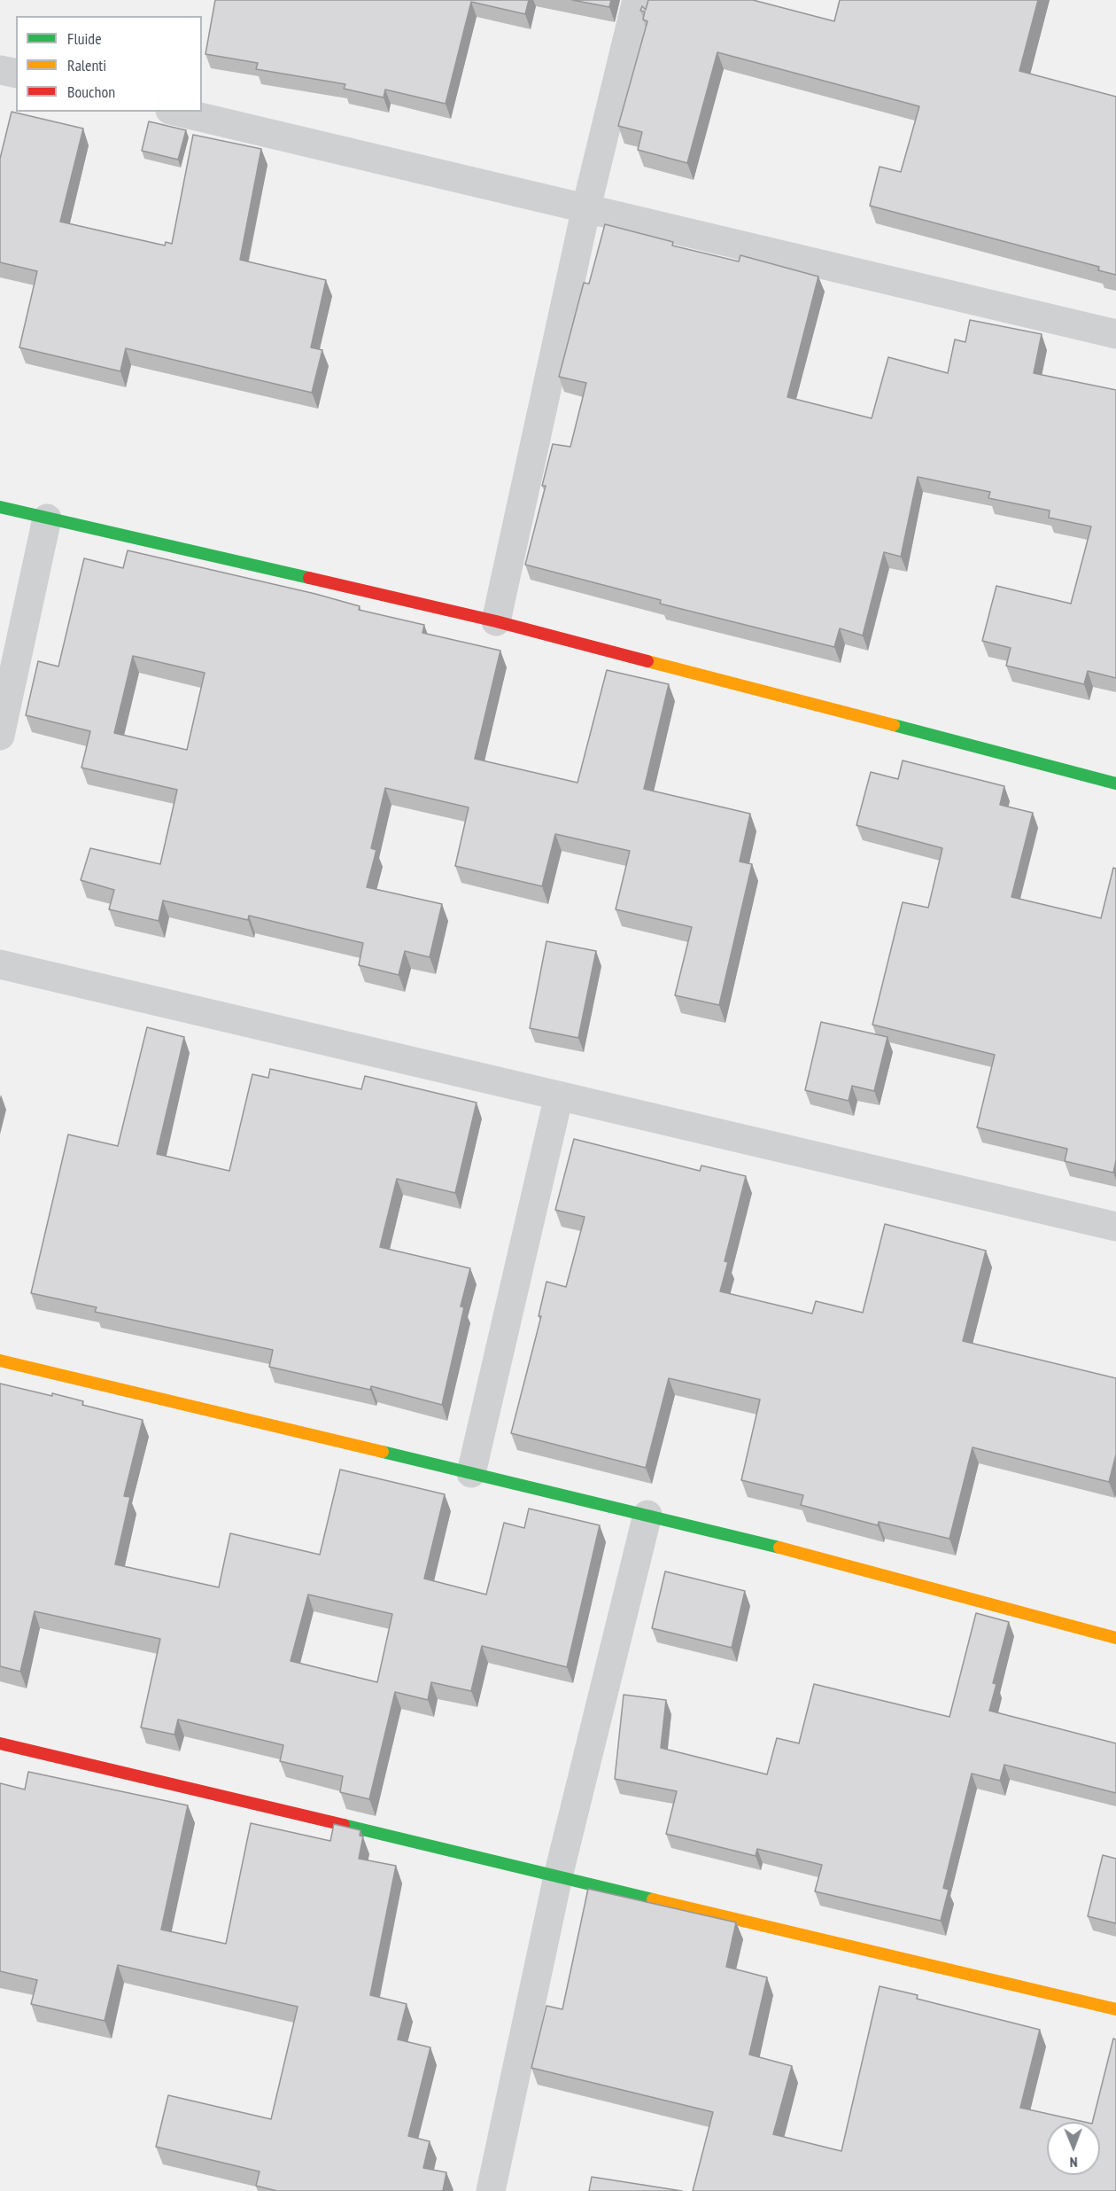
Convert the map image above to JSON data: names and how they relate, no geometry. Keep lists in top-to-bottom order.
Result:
{
  "legend": ["Fluide", "Ralenti", "Bouchon"],
  "north": "bottom"
}
